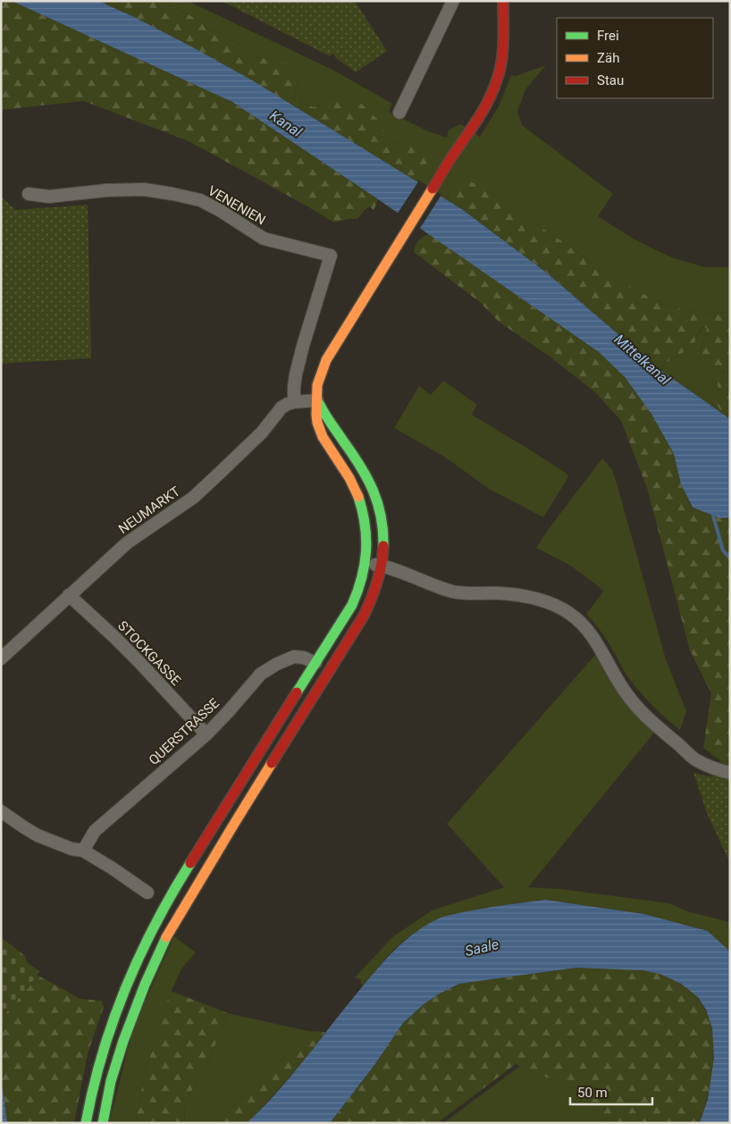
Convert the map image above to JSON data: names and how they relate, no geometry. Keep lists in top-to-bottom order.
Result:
{
  "streets": {
    "street": [
      "VENENIEN",
      "NEUMARKT",
      "STOCKGASSE",
      "QUERSTRASSE"
    ]
  },
  "crossings": [
    ["VENENIEN", "NEUMARKT"],
    ["NEUMARKT", "STOCKGASSE"],
    ["STOCKGASSE", "QUERSTRASSE"]
  ],
  "water": ["Kanal", "Mittelkanal", "Saale"],
  "legend": ["Frei", "Zäh", "Stau"],
  "scale_bar": "50 m"
}
